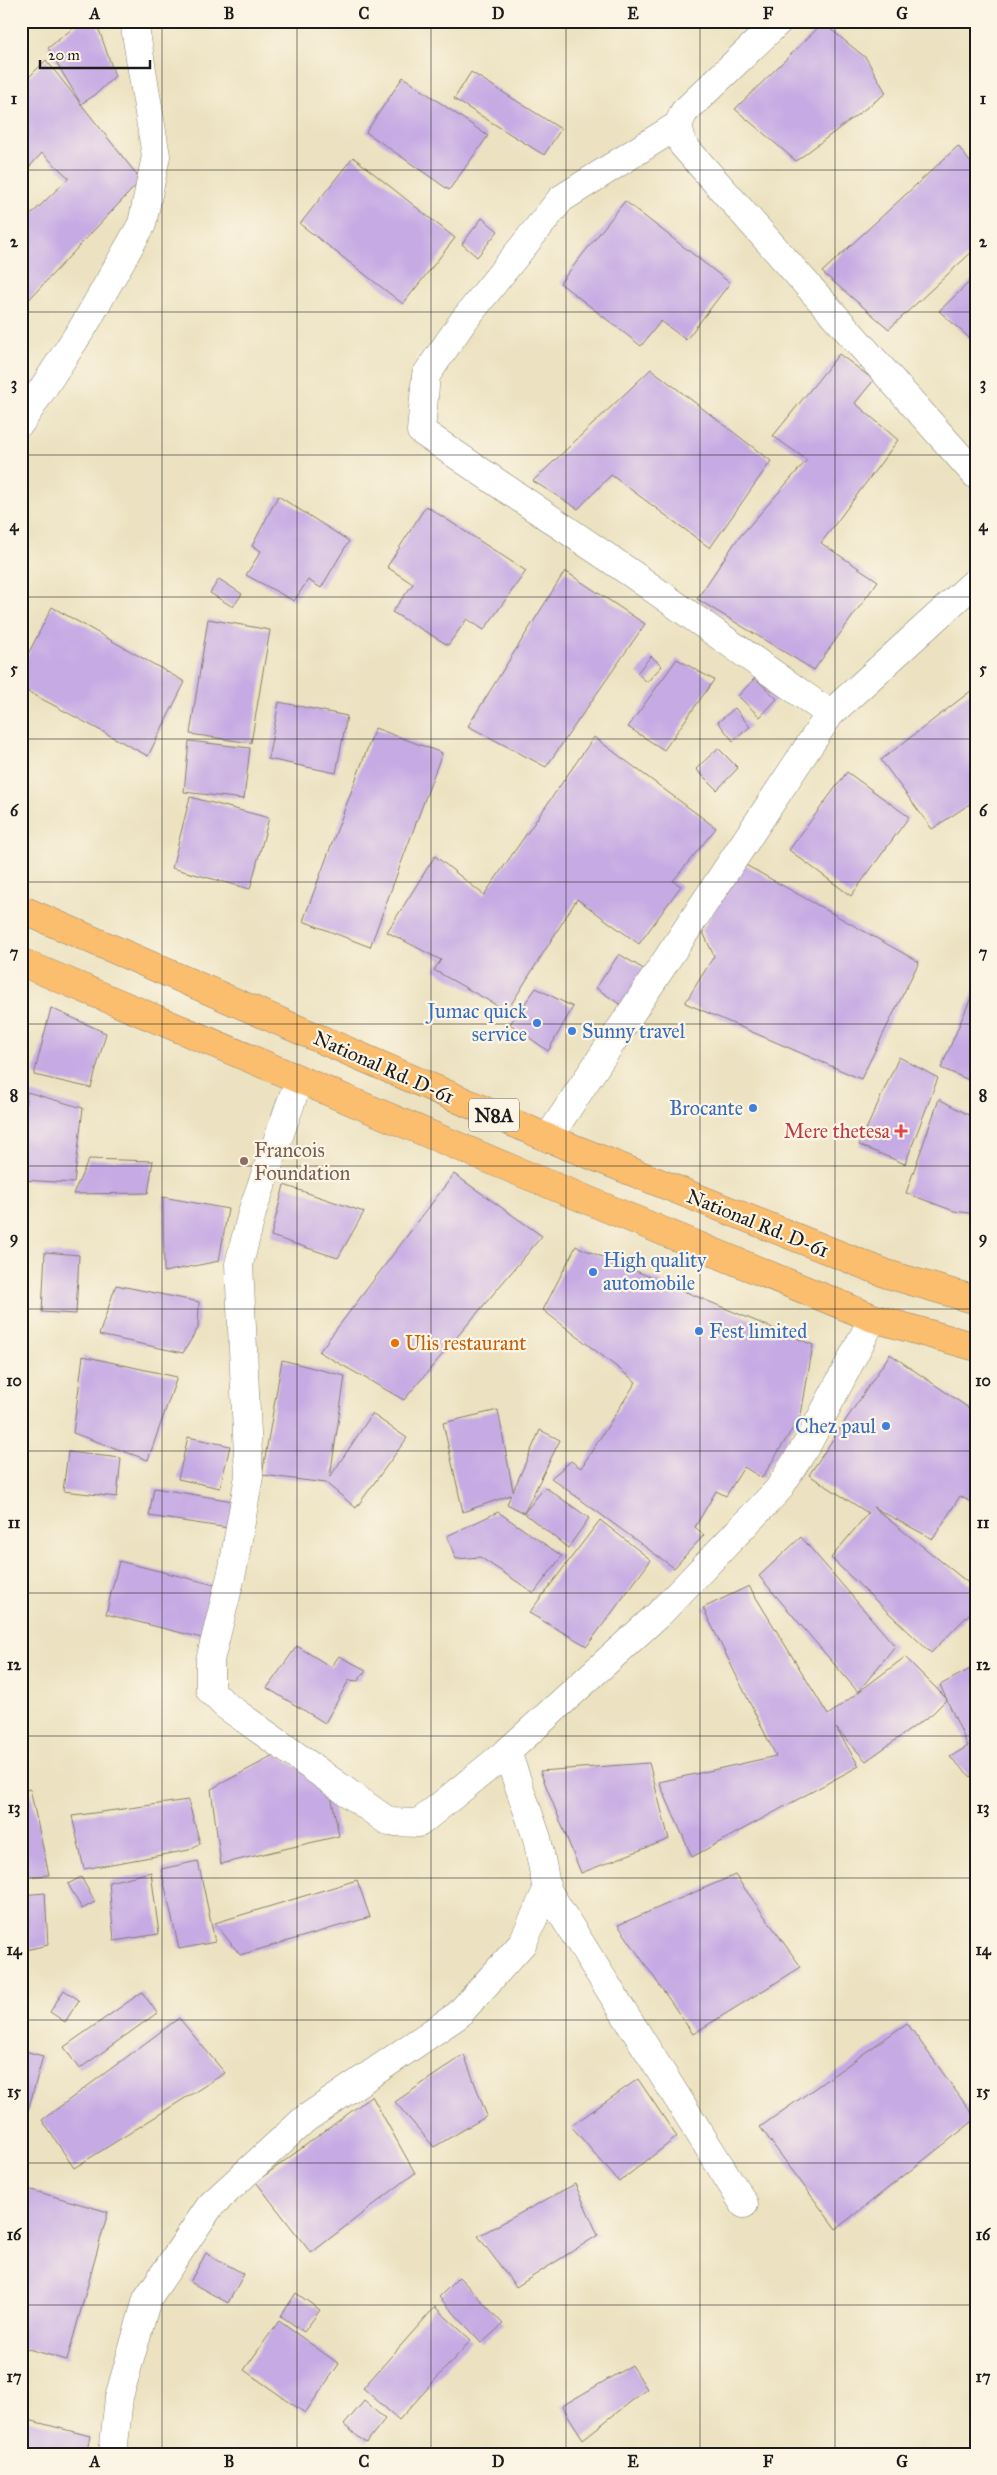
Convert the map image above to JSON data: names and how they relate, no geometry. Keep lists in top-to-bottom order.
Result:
{
  "streets": {
    "highway": ["National Rd. D-61", "N8A"]
  },
  "places": {
    "other": [
      "Jumac quick service",
      "Sunny travel",
      "Brocante",
      "Francois Foundation",
      "High quality automobile",
      "Fest limited",
      "Ulis restaurant",
      "Chez paul"
    ],
    "health": ["Mere thetesa"]
  },
  "scale_bar": "20 m",
  "grid": {
    "columns": [
      "A",
      "B",
      "C",
      "D",
      "E",
      "F",
      "G"
    ],
    "rows": [
      "1",
      "2",
      "3",
      "4",
      "5",
      "6",
      "7",
      "8",
      "9",
      "10",
      "11",
      "12",
      "13",
      "14",
      "15",
      "16",
      "17"
    ]
  }
}
